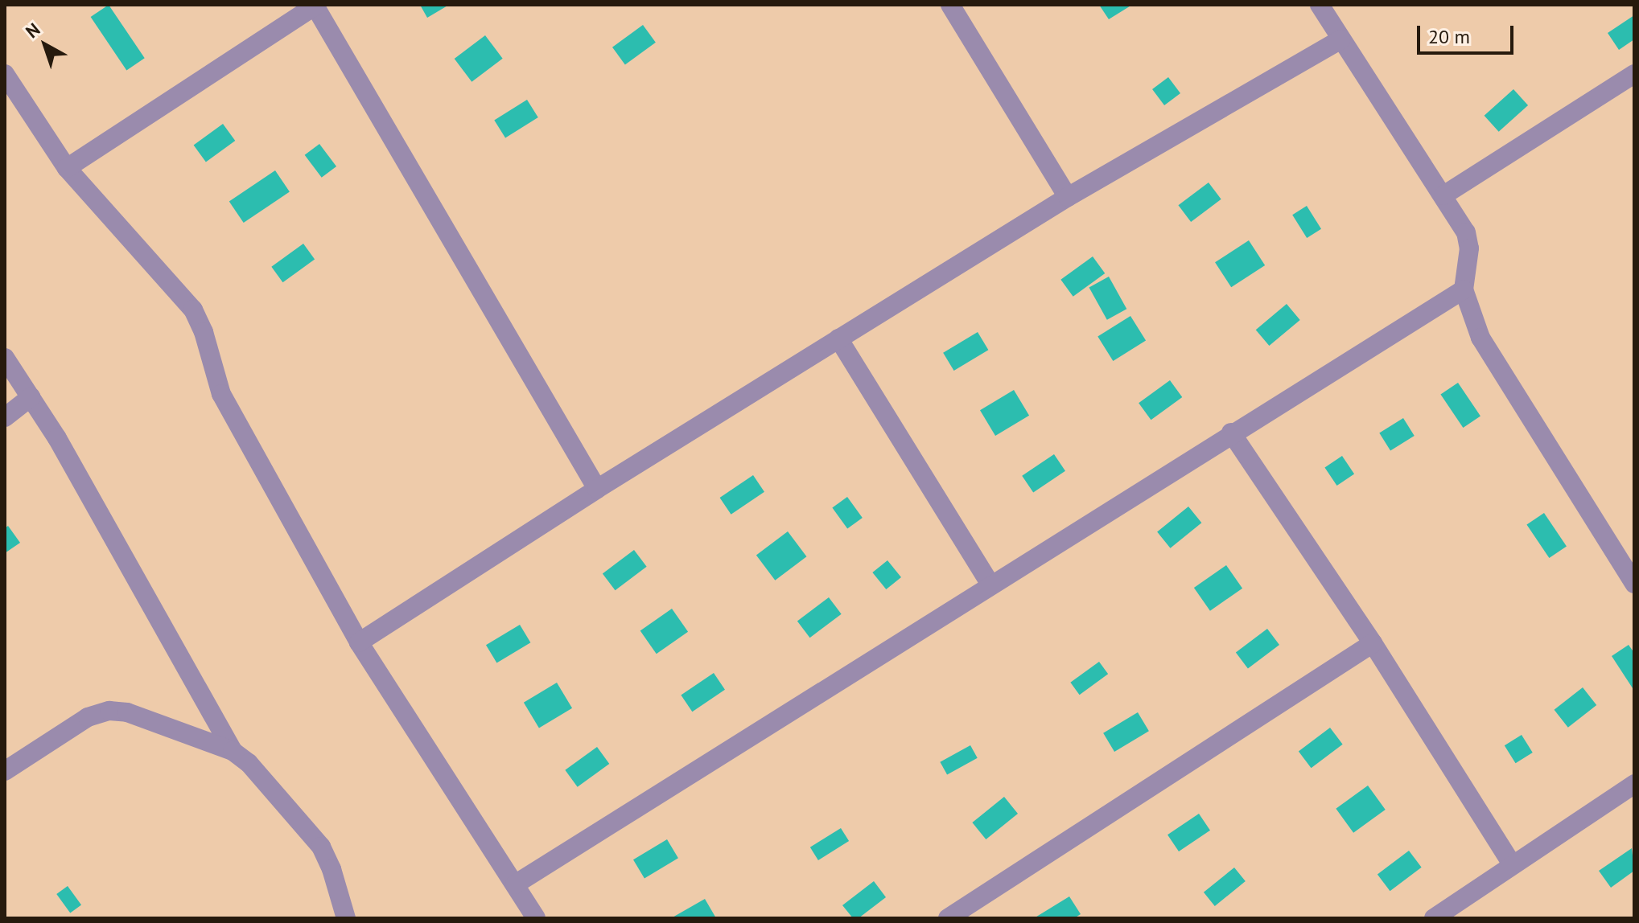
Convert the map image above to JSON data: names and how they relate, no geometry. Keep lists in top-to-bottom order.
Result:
{
  "scale_bar": "20 m",
  "north": "top left"
}
